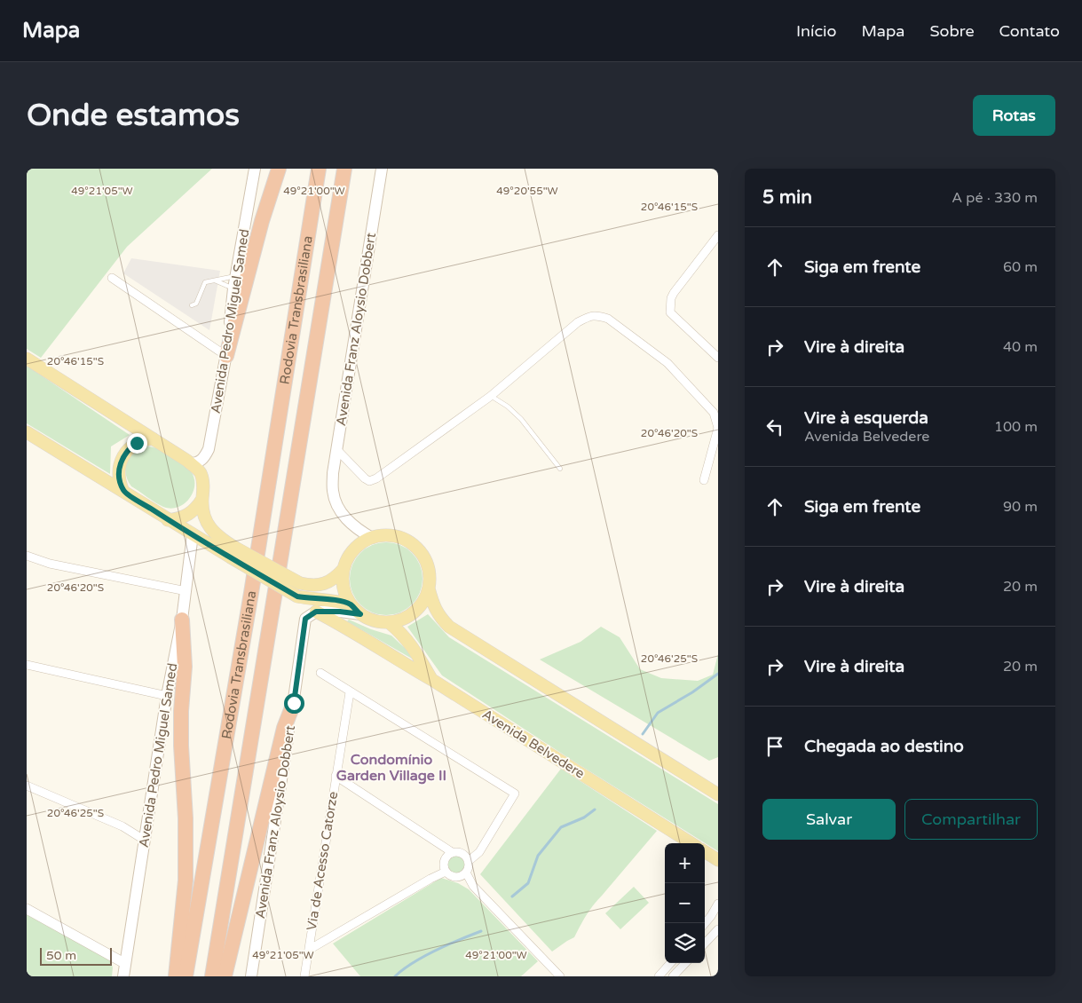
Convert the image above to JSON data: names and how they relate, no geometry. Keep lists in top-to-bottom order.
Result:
{
  "streets": {
    "highway": ["Rodovia Transbrasiliana"],
    "main road": ["Avenida Pedro Miguel Samed", "Avenida Franz Aloysio Dobbert", "Avenida Belvedere"],
    "street": ["Via de Acesso Catorze"]
  },
  "crossings": [
    ["Avenida Franz Aloysio Dobbert", "Avenida Belvedere"]
  ],
  "districts": ["Condomínio Garden Village II"],
  "scale_bar": "50 m",
  "page": {
    "header": "Mapa",
    "nav": [
      "Início",
      "Mapa",
      "Sobre",
      "Contato"
    ],
    "buttons": [
      "Rotas",
      ["Salvar", "Compartilhar"]
    ],
    "title": "Onde estamos",
    "heading": ["5 min", "A pé · 330 m"],
    "list": [
      ["Siga em frente", "60 m"],
      ["Vire à direita", "40 m"],
      ["Vire à esquerda", "Avenida Belvedere", "100 m"],
      ["Siga em frente", "90 m"],
      ["Vire à direita", "20 m"],
      ["Vire à direita", "20 m"],
      "Chegada ao destino"
    ],
    "map_buttons": ["+", "−"],
    "scale": "50 m"
  },
  "coordinates": [
    "49°21'05\"W",
    "49°21'00\"W",
    "49°20'55\"W",
    "20°46'15\"S",
    "20°46'20\"S",
    "20°46'25\"S"
  ]
}
